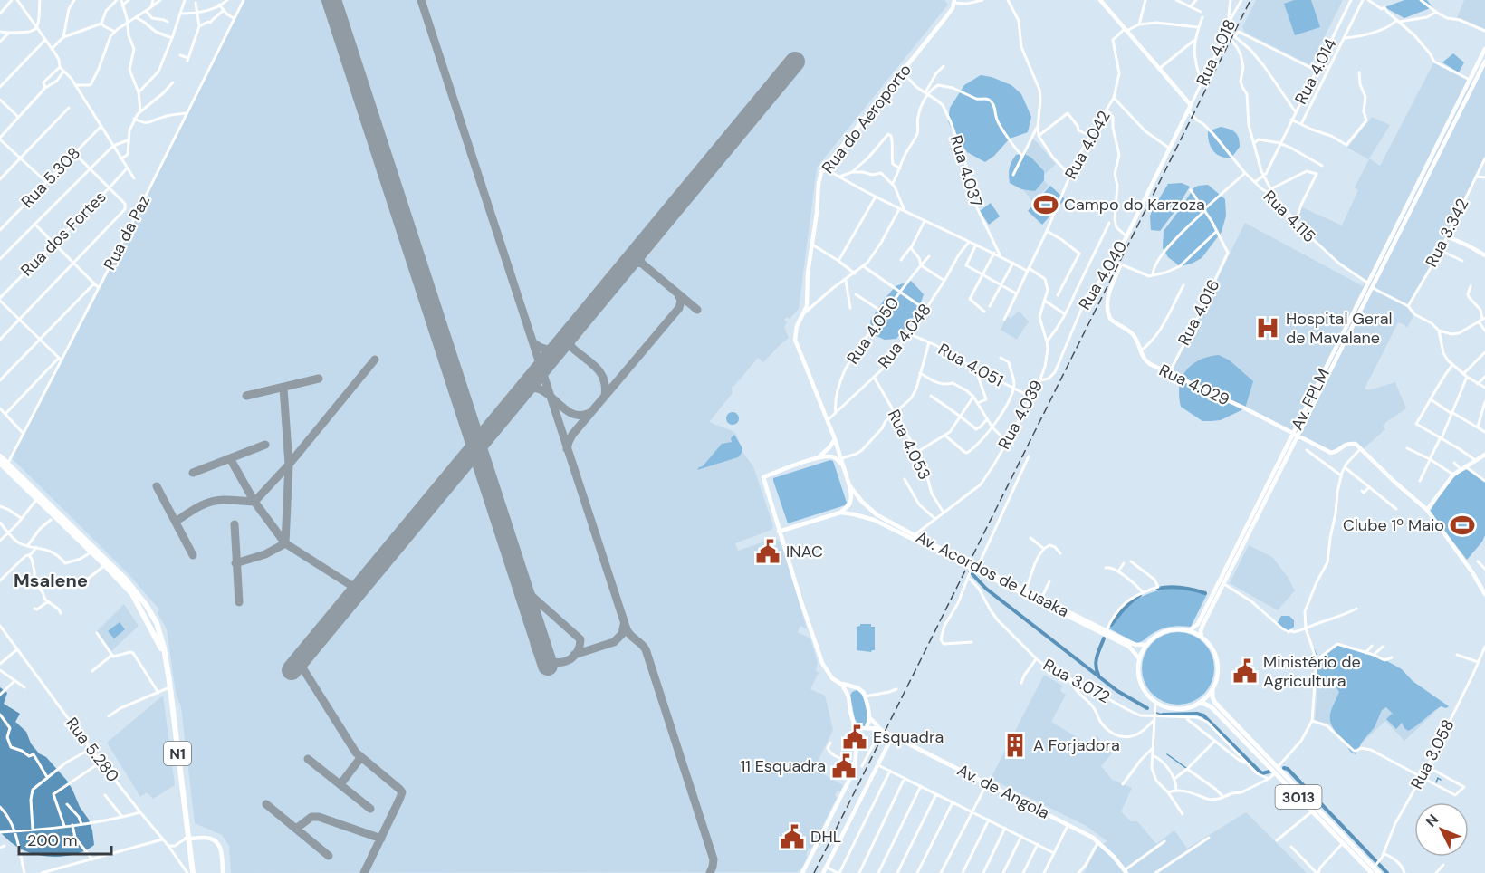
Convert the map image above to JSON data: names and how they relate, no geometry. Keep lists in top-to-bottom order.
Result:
{
  "streets": {
    "highway": ["N1"],
    "main road": [
      "Rua do Aeroporto",
      "Rua 4.040",
      "Rua 4.029",
      "Av. FPLM",
      "Av. Acordos de Lusaka",
      "Av. de Angola",
      "3013"
    ],
    "street": [
      "Rua 4.018",
      "Rua 4.014",
      "Rua 4.042",
      "Rua 4.037",
      "Rua 5.308",
      "Rua 4.115",
      "Rua da Paz",
      "Rua 3.342",
      "Rua dos Fortes",
      "Rua 4.016",
      "Rua 4.050",
      "Rua 4.048",
      "Rua 4.051",
      "Rua 4.039",
      "Rua 4.053",
      "Rua 3.072",
      "Rua 5.280",
      "Rua 3.058"
    ]
  },
  "crossings": [
    ["Rua 4.018", "Rua 4.115"],
    ["Rua 4.018", "Rua 4.040"],
    ["Rua do Aeroporto", "Rua 4.037"],
    ["Rua do Aeroporto", "Rua 4.048"],
    ["Rua do Aeroporto", "Rua 4.039"],
    ["Rua do Aeroporto", "Av. Acordos de Lusaka"],
    ["Rua 4.042", "Rua 4.039"],
    ["Rua 4.037", "Rua 4.039"],
    ["Rua 4.115", "Rua 4.040"],
    ["Rua 4.115", "Av. FPLM"],
    ["Rua da Paz", "N1"],
    ["Rua 4.040", "Rua 4.029"],
    ["Rua 4.040", "Rua 4.039"],
    ["Rua 4.016", "Rua 4.029"],
    ["Rua 4.050", "Rua 4.048"],
    ["Rua 4.048", "Rua 4.051"],
    ["Rua 4.048", "Rua 4.039"],
    ["Rua 4.048", "Rua 4.053"],
    ["Rua 4.051", "Rua 4.039"],
    ["Rua 4.029", "Av. FPLM"],
    ["Av. FPLM", "Av. Acordos de Lusaka"],
    ["Rua 4.039", "Rua 4.053"],
    ["Rua 4.039", "Av. Acordos de Lusaka"],
    ["Rua 5.280", "N1"],
    ["Rua 3.058", "3013"]
  ],
  "districts": ["Msalene"],
  "places": {
    "sports": ["Campo do Karzoza", "Clube 1º Maio"],
    "hospital": ["Hospital Geral de Mavalane"],
    "public building": [
      "INAC",
      "Ministério de Agricultura",
      "Esquadra",
      "11 Esquadra",
      "DHL"
    ],
    "building": ["A Forjadora"]
  },
  "scale_bar": "200 m",
  "north": "top left"
}
